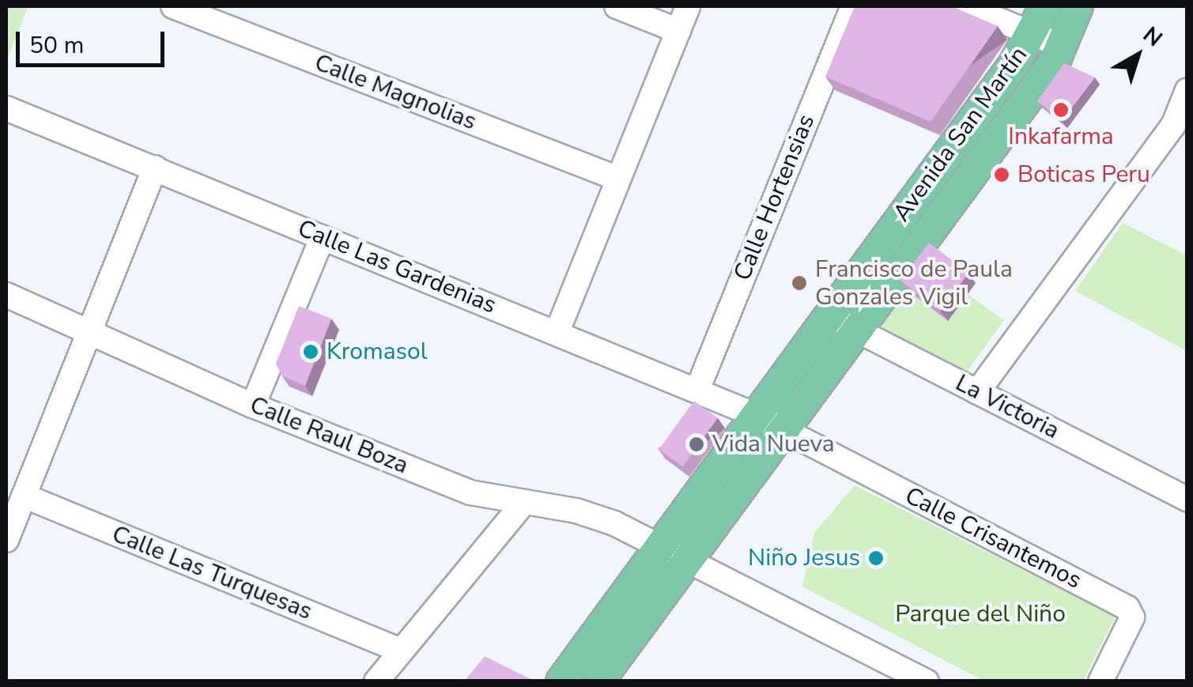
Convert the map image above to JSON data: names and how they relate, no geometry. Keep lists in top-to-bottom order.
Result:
{
  "streets": {
    "main road": ["Avenida San Martín"],
    "street": [
      "Calle Magnolias",
      "Calle Hortensias",
      "Calle Las Gardenias",
      "La Victoria",
      "Calle Raul Boza",
      "Calle Crisantemos",
      "Calle Las Turquesas"
    ]
  },
  "crossings": [
    ["Avenida San Martín", "Calle Las Gardenias"],
    ["Avenida San Martín", "La Victoria"],
    ["Avenida San Martín", "Calle Raul Boza"],
    ["Avenida San Martín", "Calle Crisantemos"],
    ["Calle Hortensias", "Calle Las Gardenias"],
    ["Calle Las Gardenias", "Calle Crisantemos"]
  ],
  "parks": ["Parque del Niño"],
  "places": [
    "Inkafarma",
    "Boticas Peru",
    "Francisco de Paula Gonzales Vigil",
    "Kromasol",
    "Vida Nueva",
    "Niño Jesus"
  ],
  "scale_bar": "50 m",
  "north": "top right"
}
